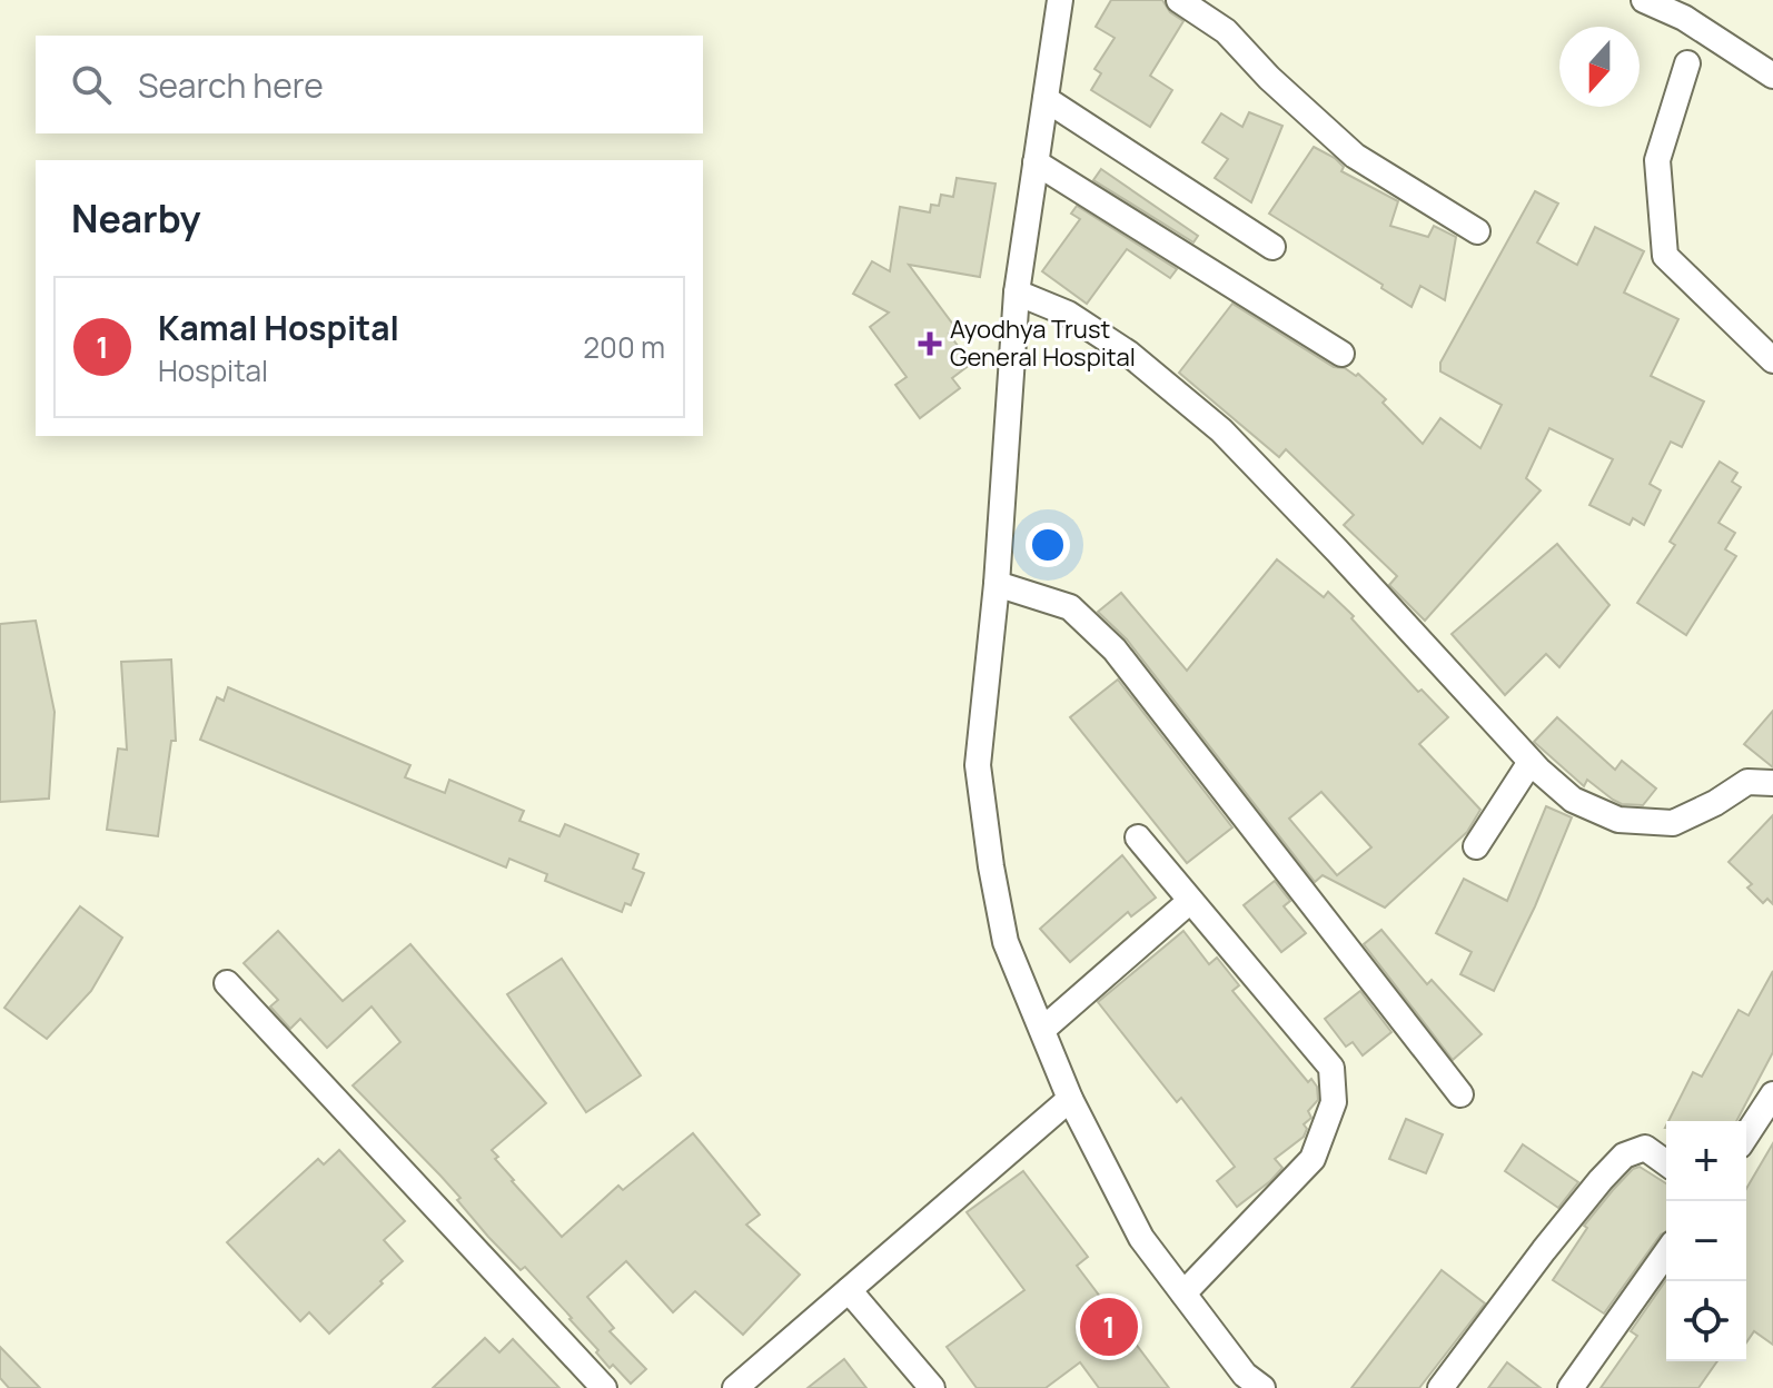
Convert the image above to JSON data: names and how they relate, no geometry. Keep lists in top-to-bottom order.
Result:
{
  "places": {
    "health": ["Ayodhya Trust General Hospital"]
  },
  "north": "bottom",
  "page": {
    "search": "Search here",
    "heading": "Nearby",
    "list": [
      {
        "mark": "1",
        "name": "Kamal Hospital",
        "note": "Hospital",
        "value": "200 m"
      }
    ],
    "map_buttons": ["+", "−"],
    "pins": "1"
  }
}
